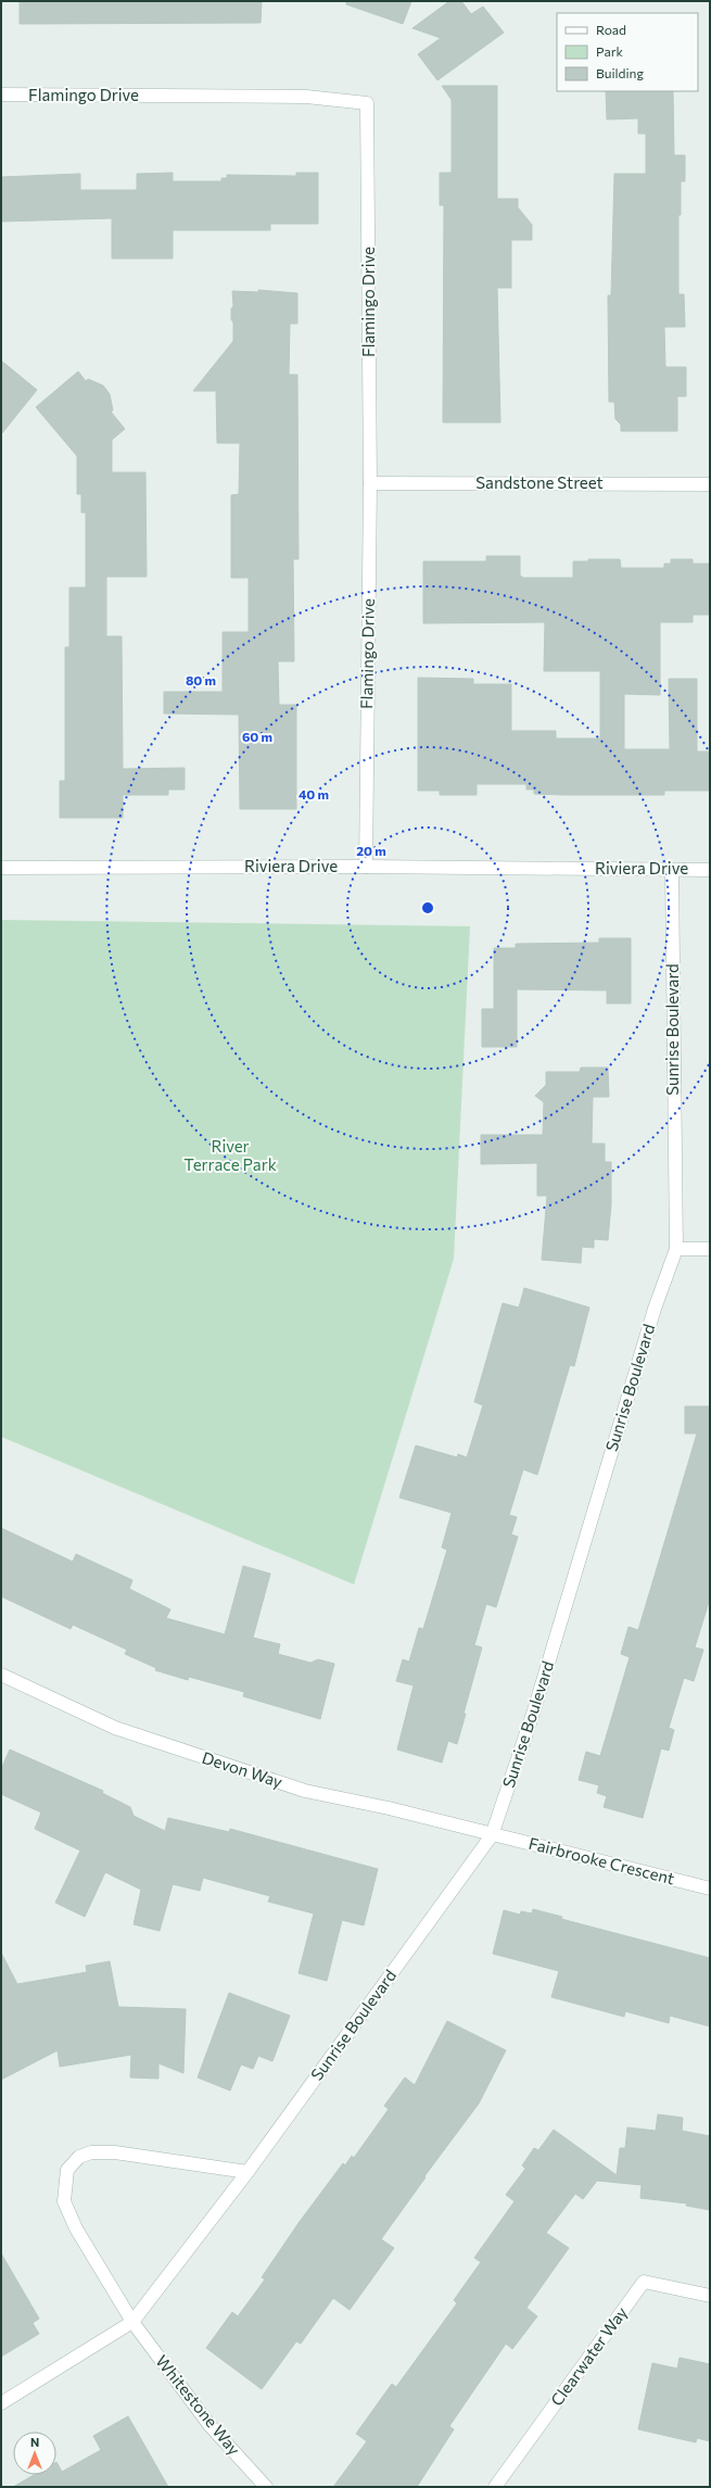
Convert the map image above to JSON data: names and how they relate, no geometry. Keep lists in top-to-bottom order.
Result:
{
  "streets": {
    "street": [
      "Flamingo Drive",
      "Sandstone Street",
      "Riviera Drive",
      "Sunrise Boulevard",
      "Devon Way",
      "Fairbrooke Crescent",
      "Clearwater Way",
      "Whitestone Way"
    ]
  },
  "crossings": [
    ["Flamingo Drive", "Sandstone Street"],
    ["Flamingo Drive", "Riviera Drive"],
    ["Riviera Drive", "Sunrise Boulevard"],
    ["Sunrise Boulevard", "Devon Way"],
    ["Sunrise Boulevard", "Fairbrooke Crescent"],
    ["Sunrise Boulevard", "Whitestone Way"],
    ["Devon Way", "Fairbrooke Crescent"]
  ],
  "parks": ["River Terrace Park"],
  "legend": ["Road", "Park", "Building"],
  "north": "top",
  "rings": [
    "80 m",
    "60 m",
    "40 m",
    "20 m"
  ]
}
